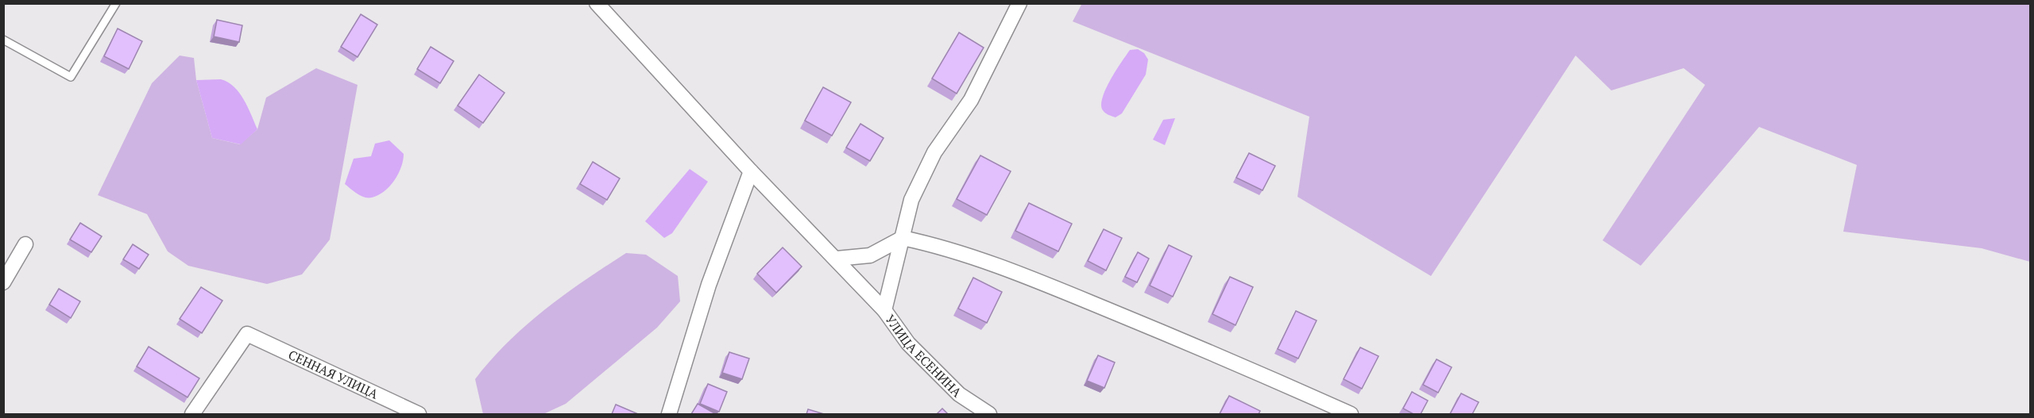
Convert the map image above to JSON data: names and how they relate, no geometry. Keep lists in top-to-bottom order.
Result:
{
  "streets": {
    "street": ["УЛИЦА ЕСЕНИНА", "СЕННАЯ УЛИЦА"]
  }
}
